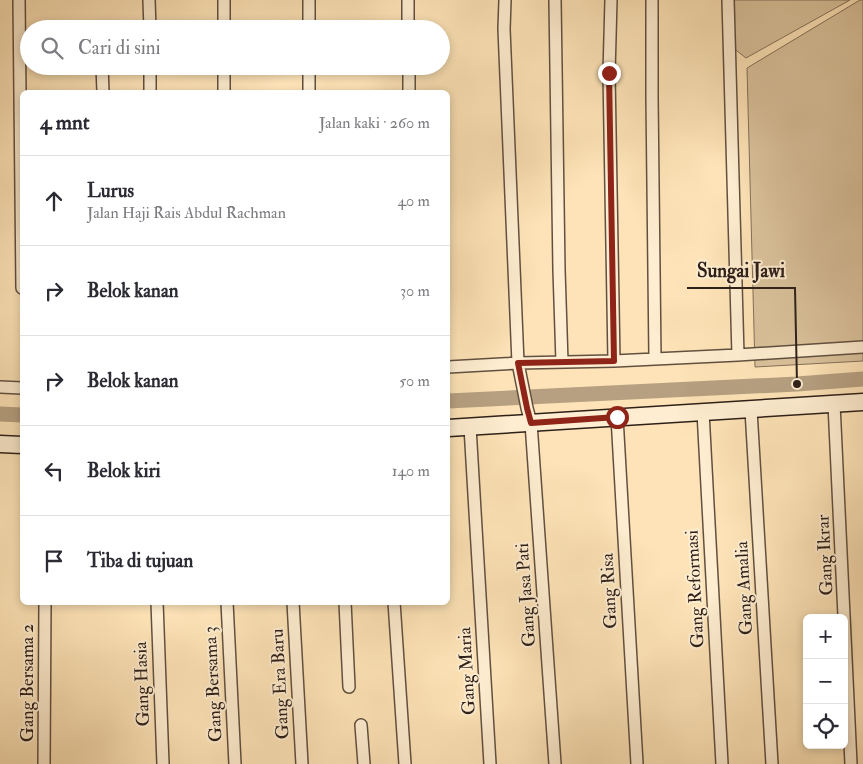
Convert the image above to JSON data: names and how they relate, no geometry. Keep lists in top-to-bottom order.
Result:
{
  "streets": {
    "street": [
      "Gang Ikrar",
      "Gang Amalia",
      "Gang Reformasi",
      "Gang Risa",
      "Gang Jasa Pati",
      "Gang Maria",
      "Gang Bersama 2",
      "Gang Hasia",
      "Gang Bersama 3",
      "Gang Era Baru"
    ]
  },
  "places": ["Sungai Jawi"],
  "page": {
    "search": "Cari di sini",
    "heading": ["4 mnt", "Jalan kaki · 260 m"],
    "list": [
      ["Lurus", "Jalan Haji Rais Abdul Rachman", "40 m"],
      ["Belok kanan", "30 m"],
      ["Belok kanan", "50 m"],
      ["Belok kiri", "140 m"],
      "Tiba di tujuan"
    ],
    "map_buttons": ["+", "−"]
  }
}
